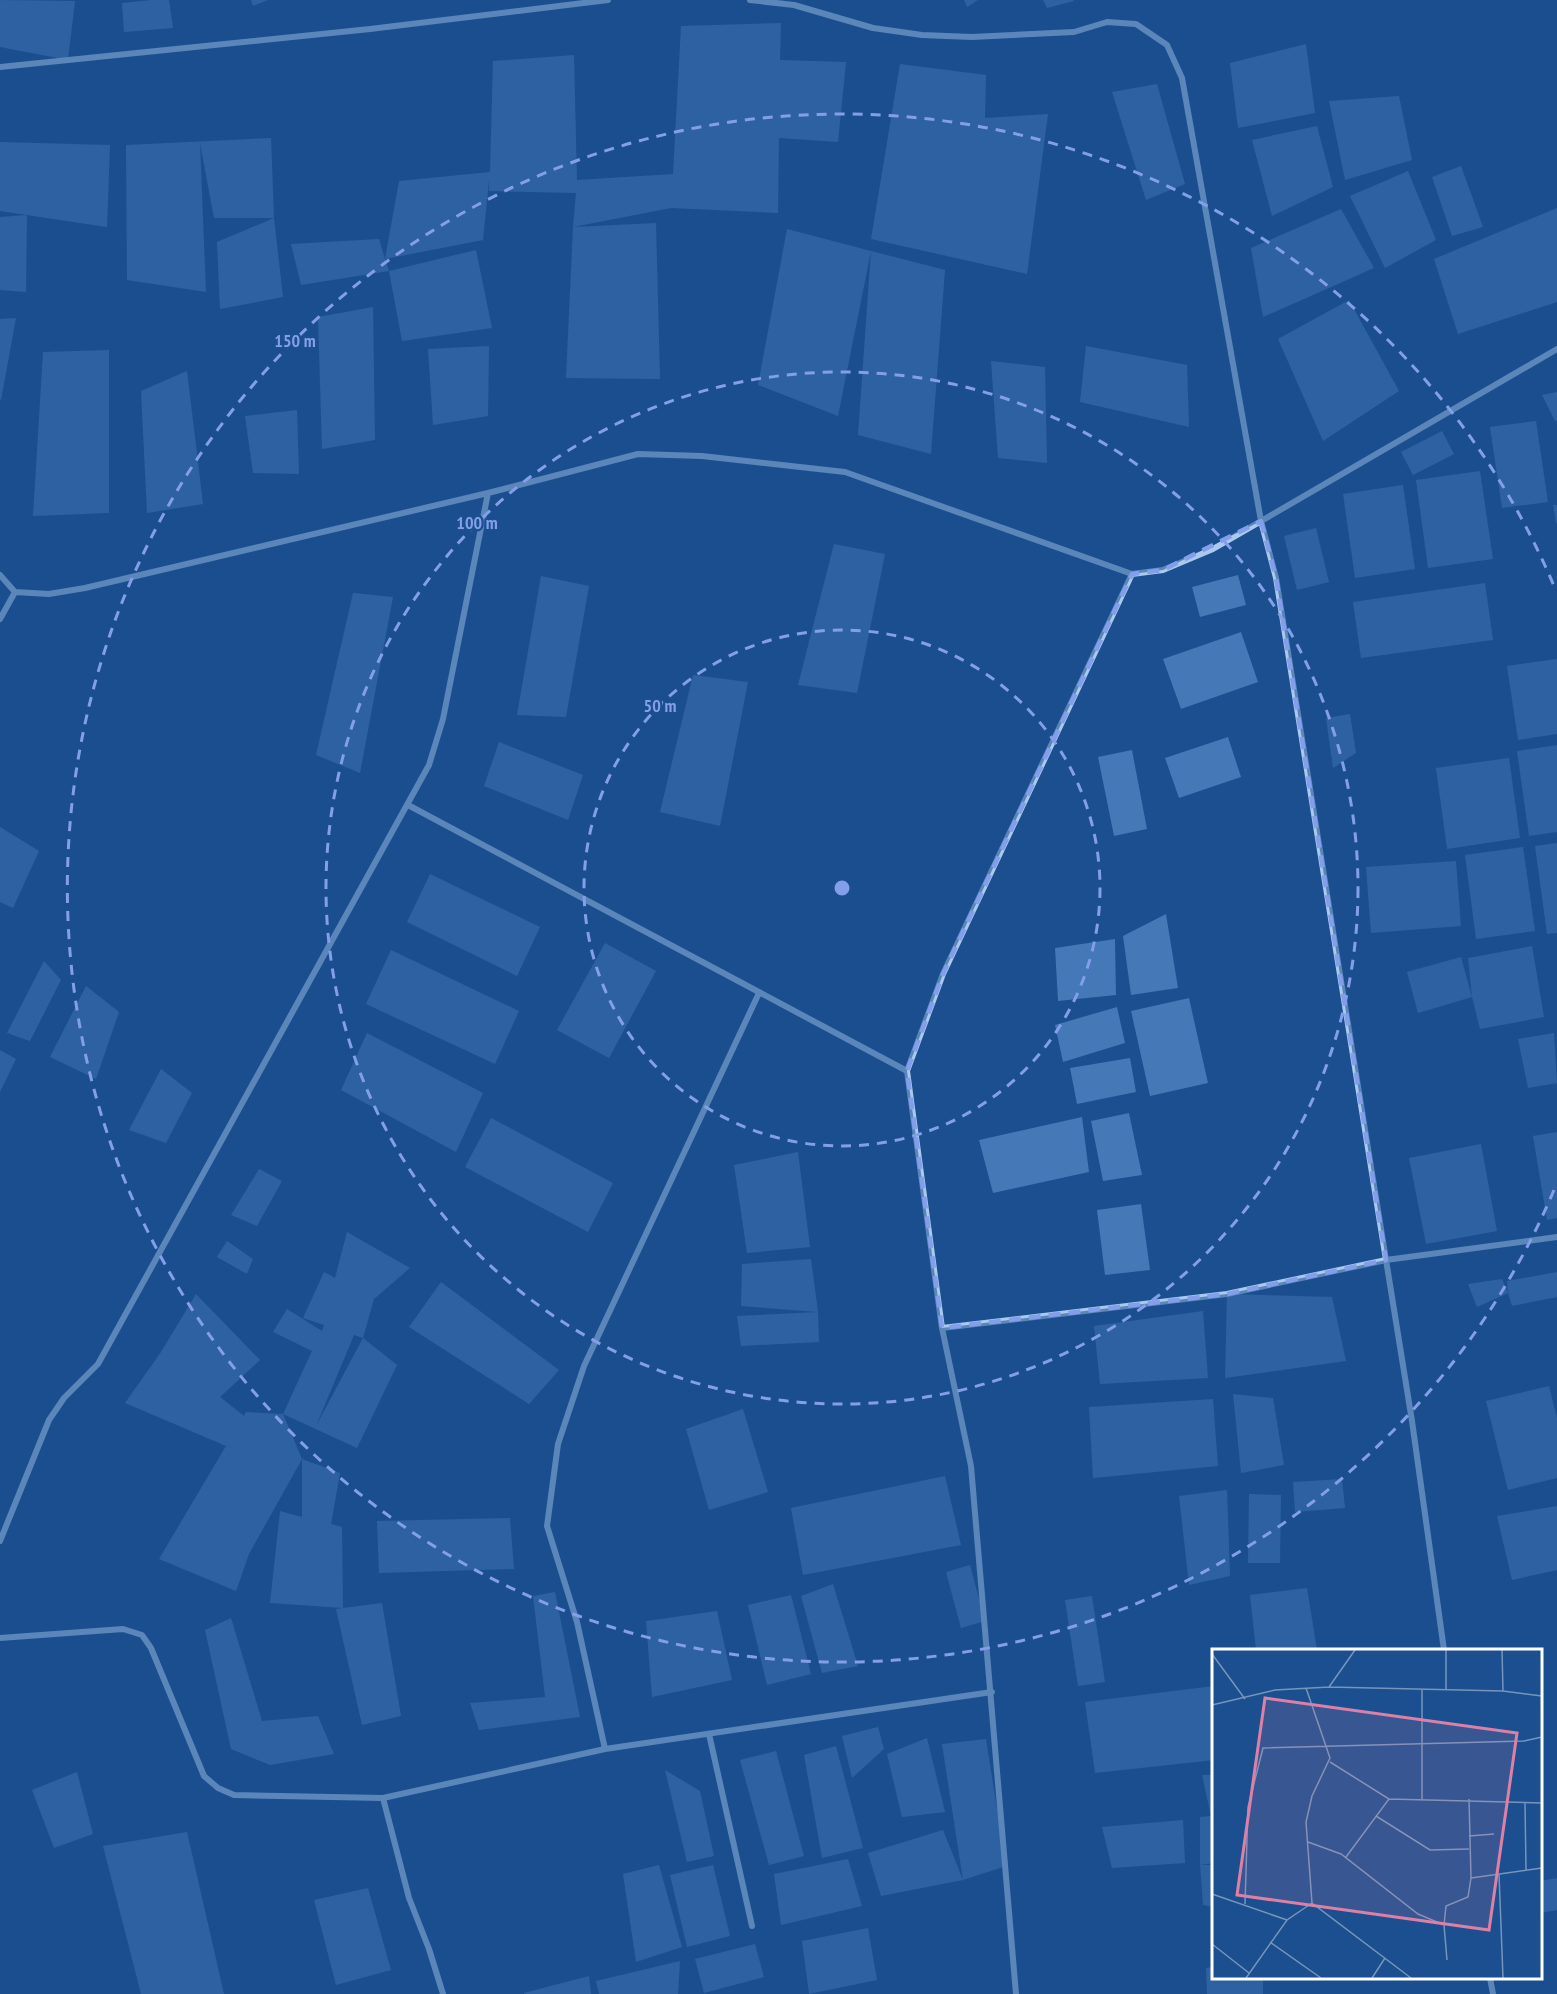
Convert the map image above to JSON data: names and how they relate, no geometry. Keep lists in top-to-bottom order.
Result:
{
  "rings": ["150 m", "100 m", "50 m"]
}
